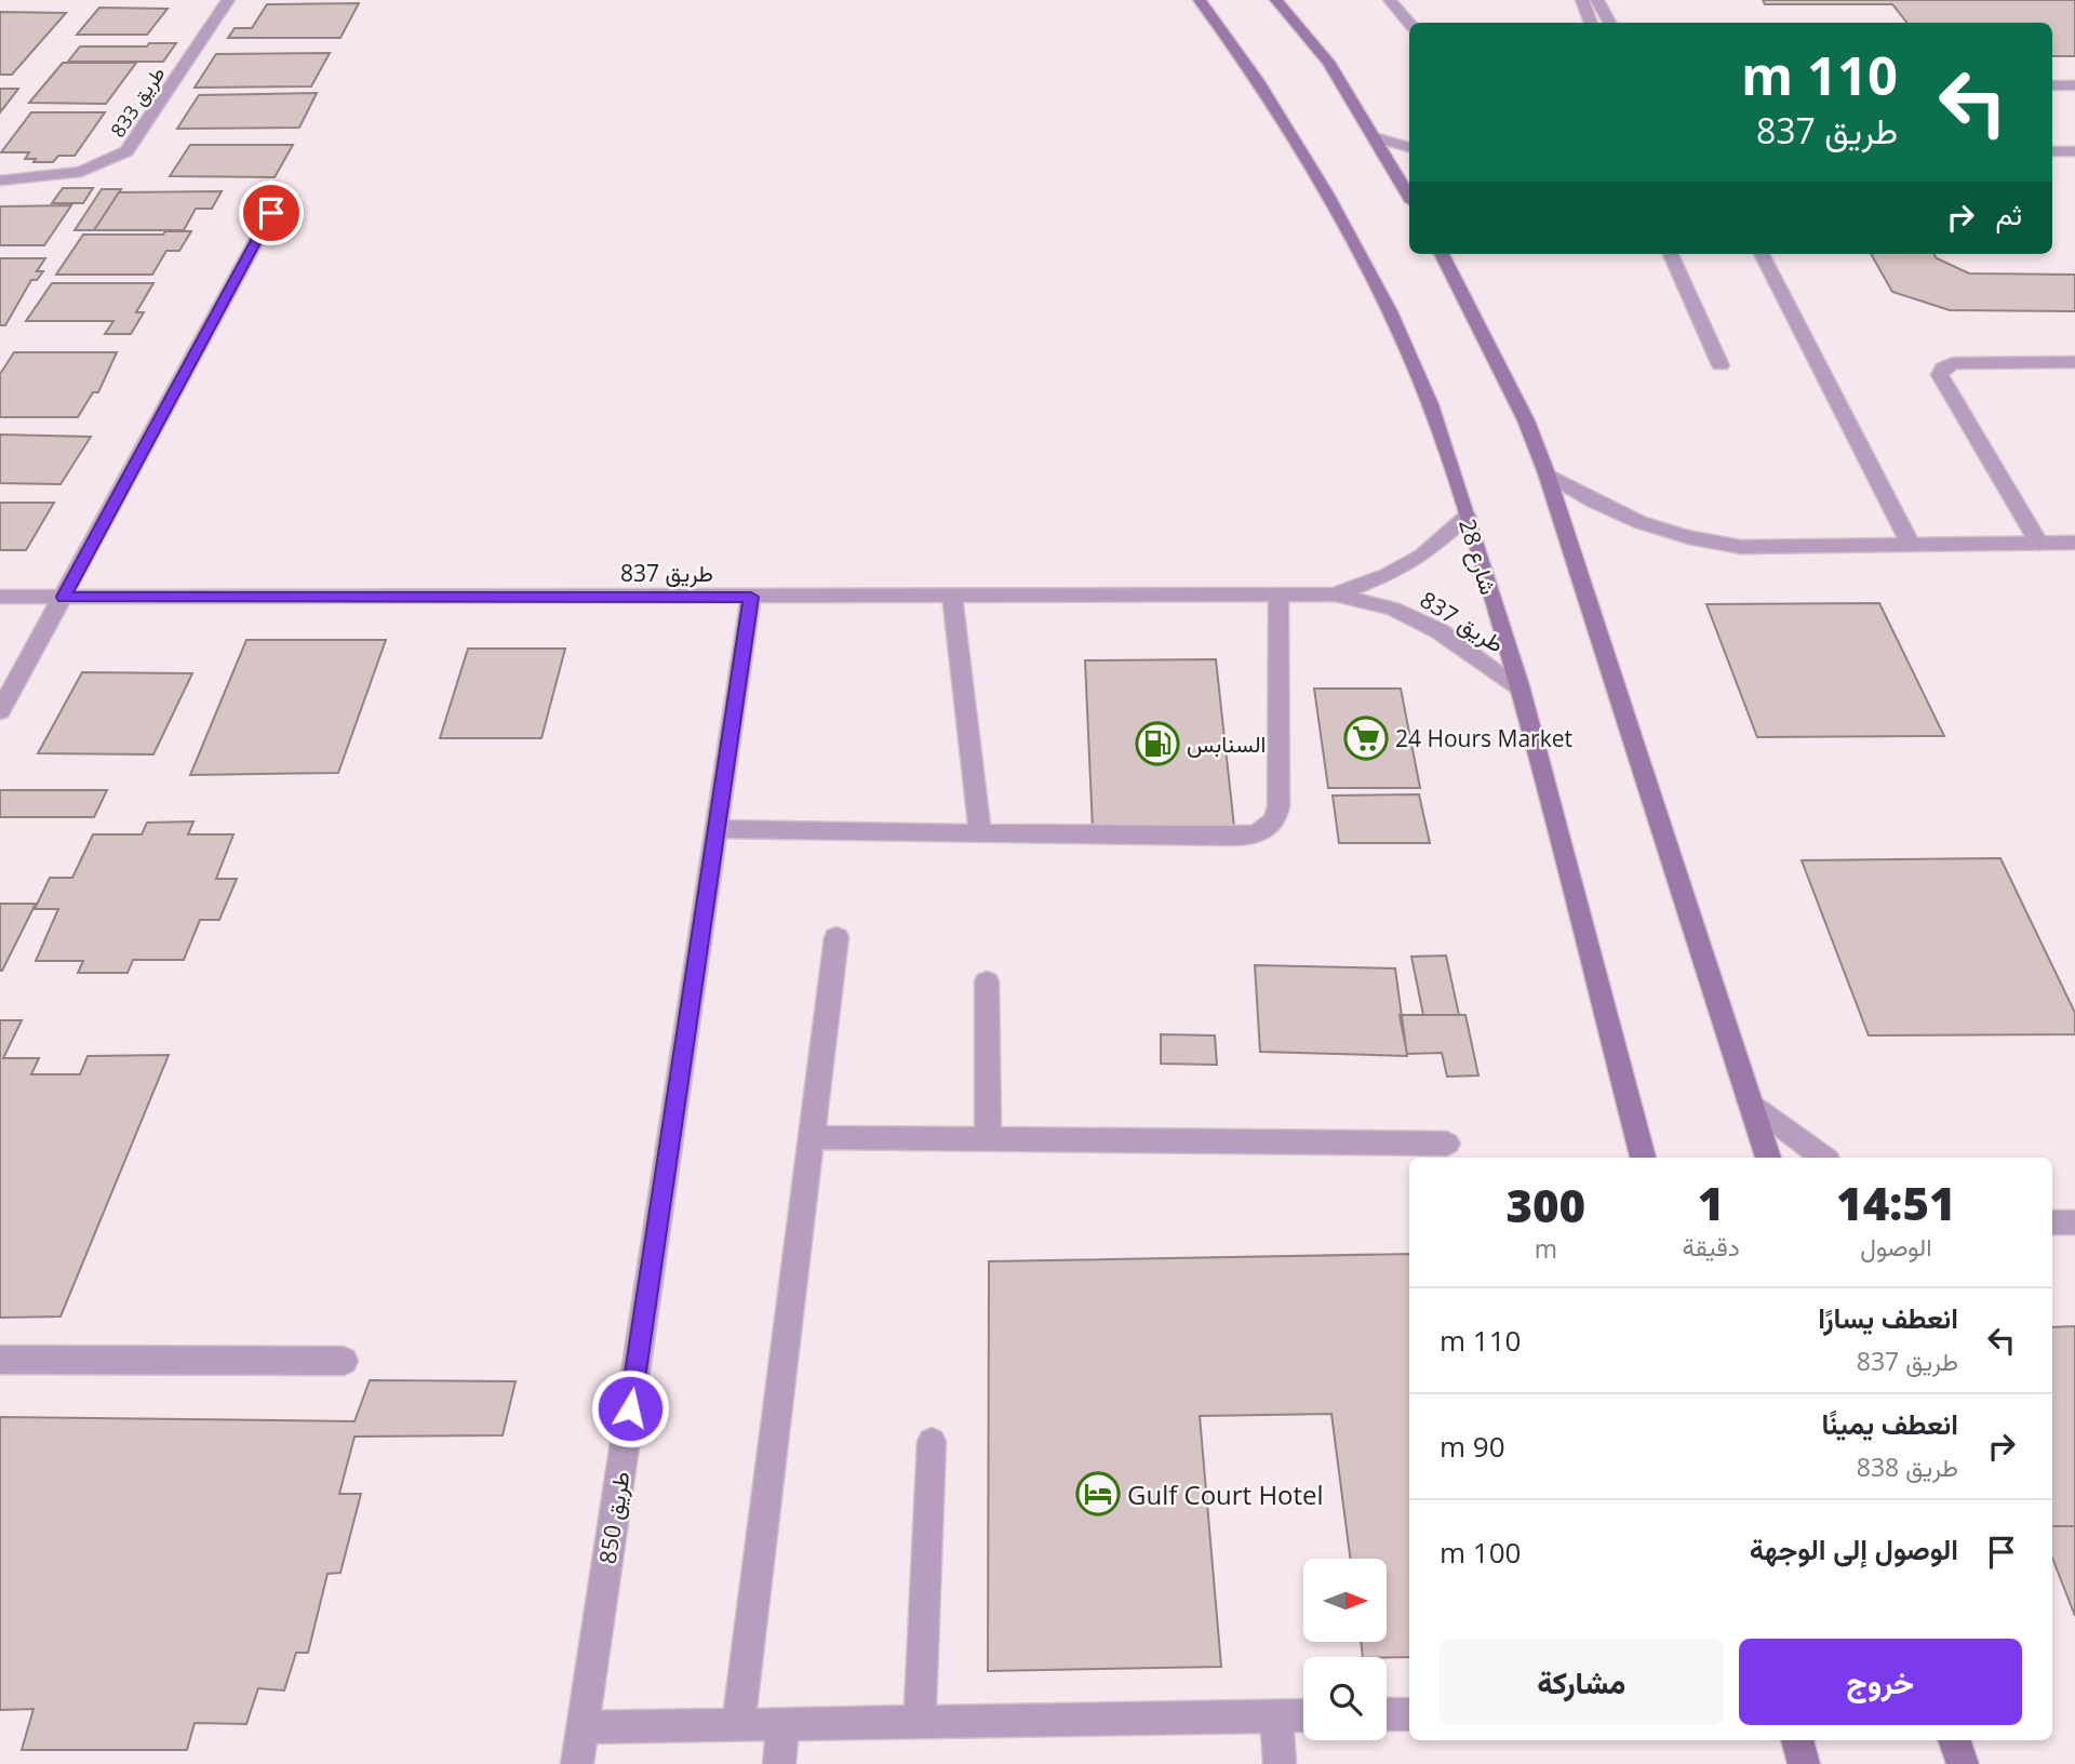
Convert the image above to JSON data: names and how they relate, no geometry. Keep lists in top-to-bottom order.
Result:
{
  "streets": {
    "main road": ["شارع 28"],
    "street": ["طريق 833", "طريق 837", "طريق 850"]
  },
  "crossings": [
    ["شارع 28", "طريق 837"],
    ["طريق 837", "طريق 850"]
  ],
  "places": {
    "supermarket": ["24 Hours Market"],
    "fuel station": ["السنابس"],
    "hotel": ["Gulf Court Hotel"]
  },
  "north": "right",
  "page": {
    "turn": ["110 m", "طريق 837"],
    "then": "ثم",
    "eta": [
      "14:51",
      "الوصول",
      "1",
      "دقيقة",
      "300",
      "m"
    ],
    "list": [
      {
        "name": "انعطف يسارًا",
        "note": "طريق 837",
        "value": "110 m"
      },
      {
        "name": "انعطف يمينًا",
        "note": "طريق 838",
        "value": "90 m"
      },
      {
        "name": "الوصول إلى الوجهة",
        "value": "100 m"
      }
    ],
    "buttons": ["خروج", "مشاركة"]
  }
}
